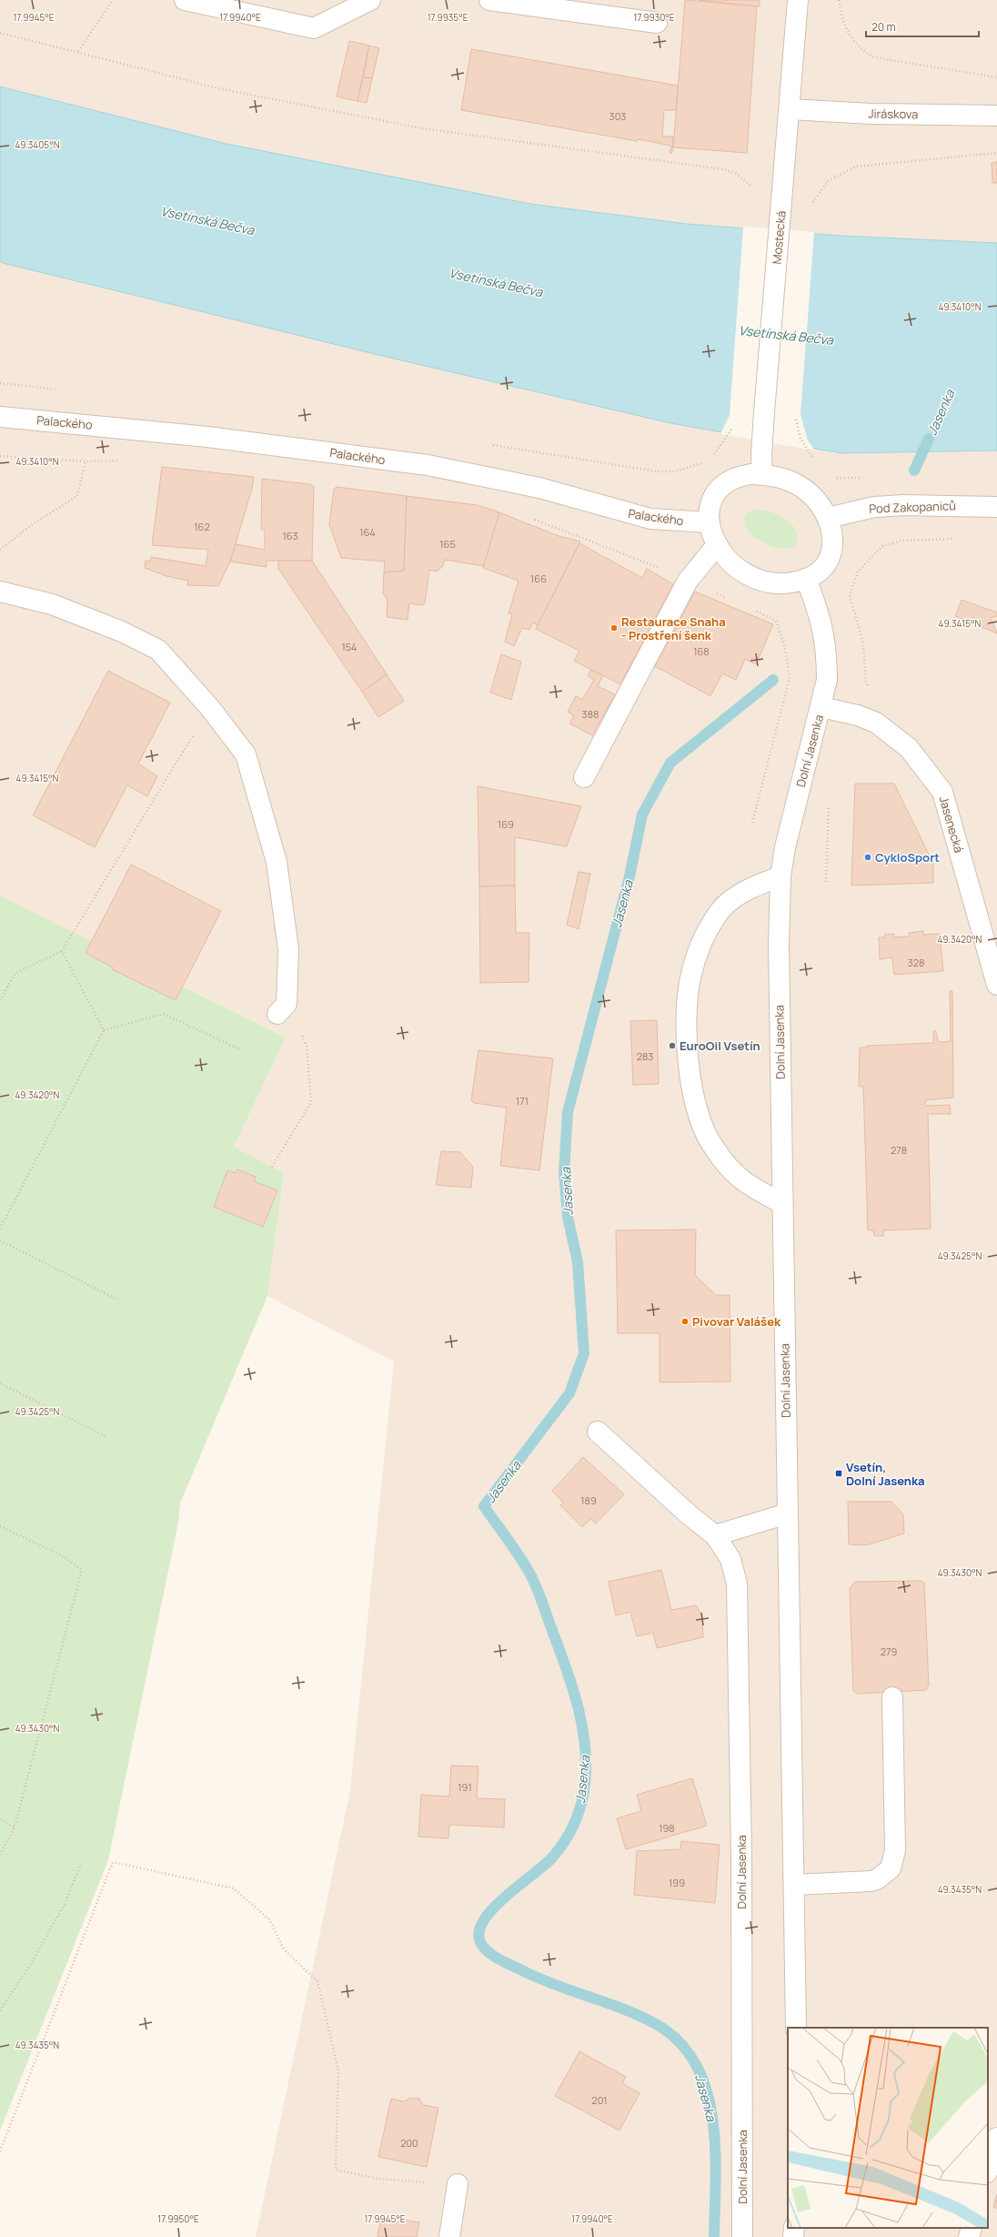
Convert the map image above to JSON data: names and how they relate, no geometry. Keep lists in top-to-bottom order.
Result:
{
  "streets": {
    "street": [
      "Jiráskova",
      "Mostecká",
      "Palackého",
      "Pod Zakopaniců",
      "Dolní Jasenka",
      "Jasenecká"
    ]
  },
  "crossings": [
    ["Jiráskova", "Mostecká"],
    ["Mostecká", "Palackého"],
    ["Mostecká", "Pod Zakopaniců"],
    ["Mostecká", "Dolní Jasenka"],
    ["Palackého", "Pod Zakopaniců"],
    ["Palackého", "Dolní Jasenka"],
    ["Pod Zakopaniců", "Dolní Jasenka"],
    ["Dolní Jasenka", "Jasenecká"]
  ],
  "water": ["Vsetínská Bečva", "Jasenka"],
  "places": {
    "other": [
      "Restaurace Snaha - Prostření šenk",
      "CykloSport",
      "EuroOil Vsetín",
      "Pivovar Valášek"
    ],
    "transit": ["Vsetín, Dolní Jasenka"]
  },
  "house_numbers": [
    "303",
    "162",
    "164",
    "163",
    "165",
    "166",
    "154",
    "168",
    "388",
    "169",
    "328",
    "283",
    "171",
    "278",
    "189",
    "279",
    "191",
    "198",
    "199",
    "201",
    "200"
  ],
  "scale_bar": "20 m",
  "coordinates": [
    "17.9930°E",
    "17.9945°E",
    "17.9940°E",
    "17.9935°E",
    "49.3405°N",
    "49.3410°N",
    "49.3415°N",
    "49.3420°N",
    "49.3425°N",
    "49.3430°N",
    "49.3435°N",
    "17.9950°E"
  ]
}
